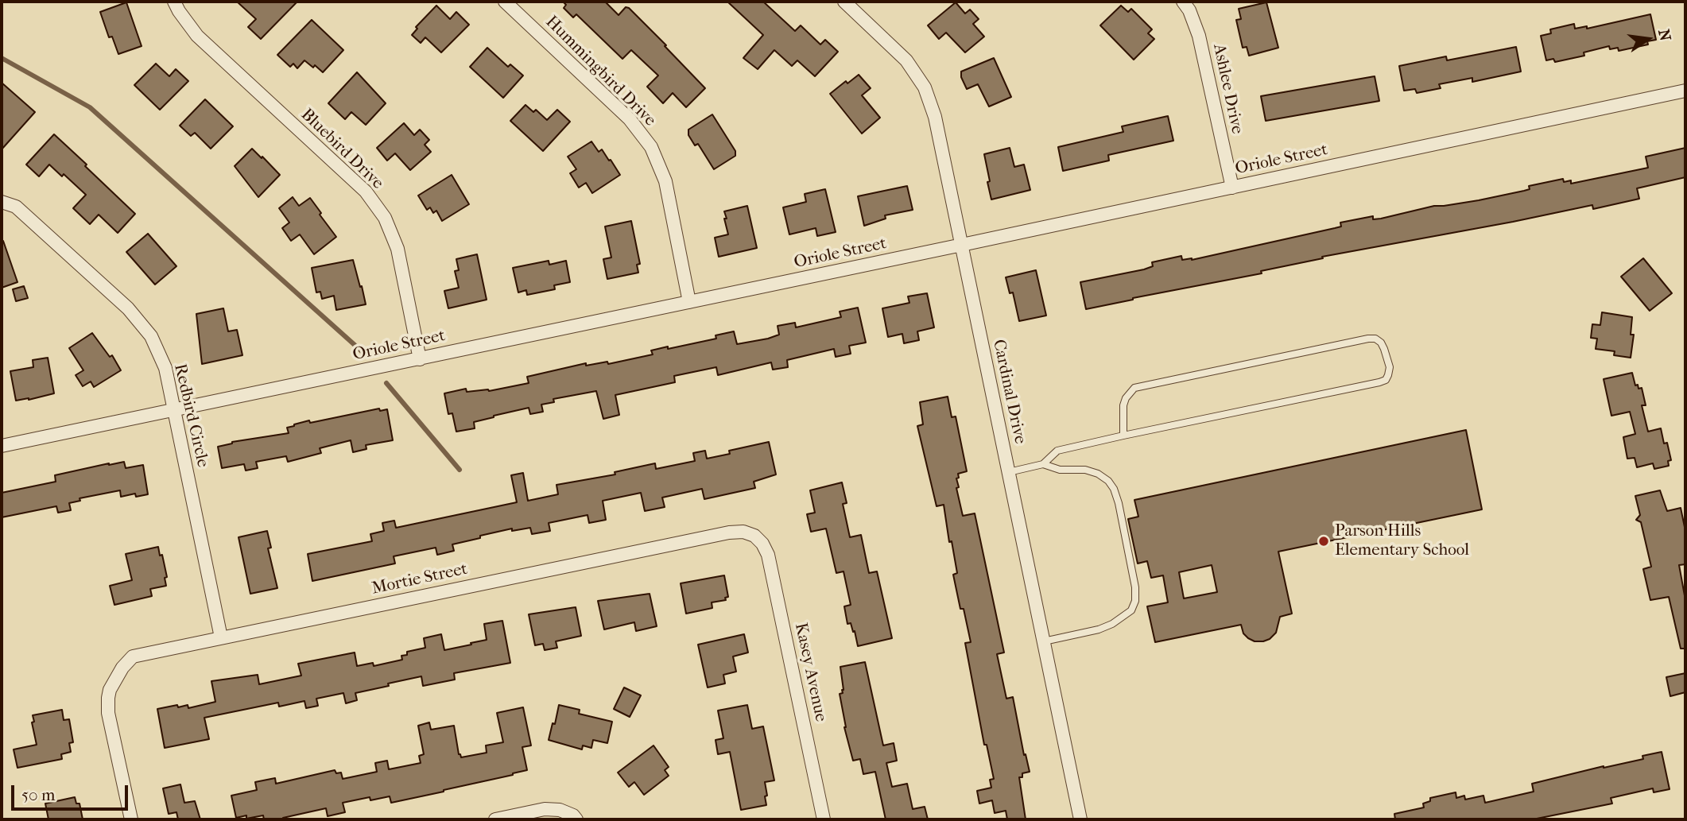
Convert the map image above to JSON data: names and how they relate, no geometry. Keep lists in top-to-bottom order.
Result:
{
  "streets": {
    "street": [
      "Hummingbird Drive",
      "Ashlee Drive",
      "Bluebird Drive",
      "Oriole Street",
      "Cardinal Drive",
      "Redbird Circle",
      "Mortie Street",
      "Kasey Avenue"
    ]
  },
  "crossings": [
    ["Hummingbird Drive", "Oriole Street"],
    ["Ashlee Drive", "Oriole Street"],
    ["Bluebird Drive", "Oriole Street"],
    ["Oriole Street", "Cardinal Drive"],
    ["Oriole Street", "Redbird Circle"],
    ["Redbird Circle", "Mortie Street"],
    ["Mortie Street", "Kasey Avenue"]
  ],
  "places": ["Parson Hills Elementary School"],
  "scale_bar": "50 m",
  "north": "right"
}
